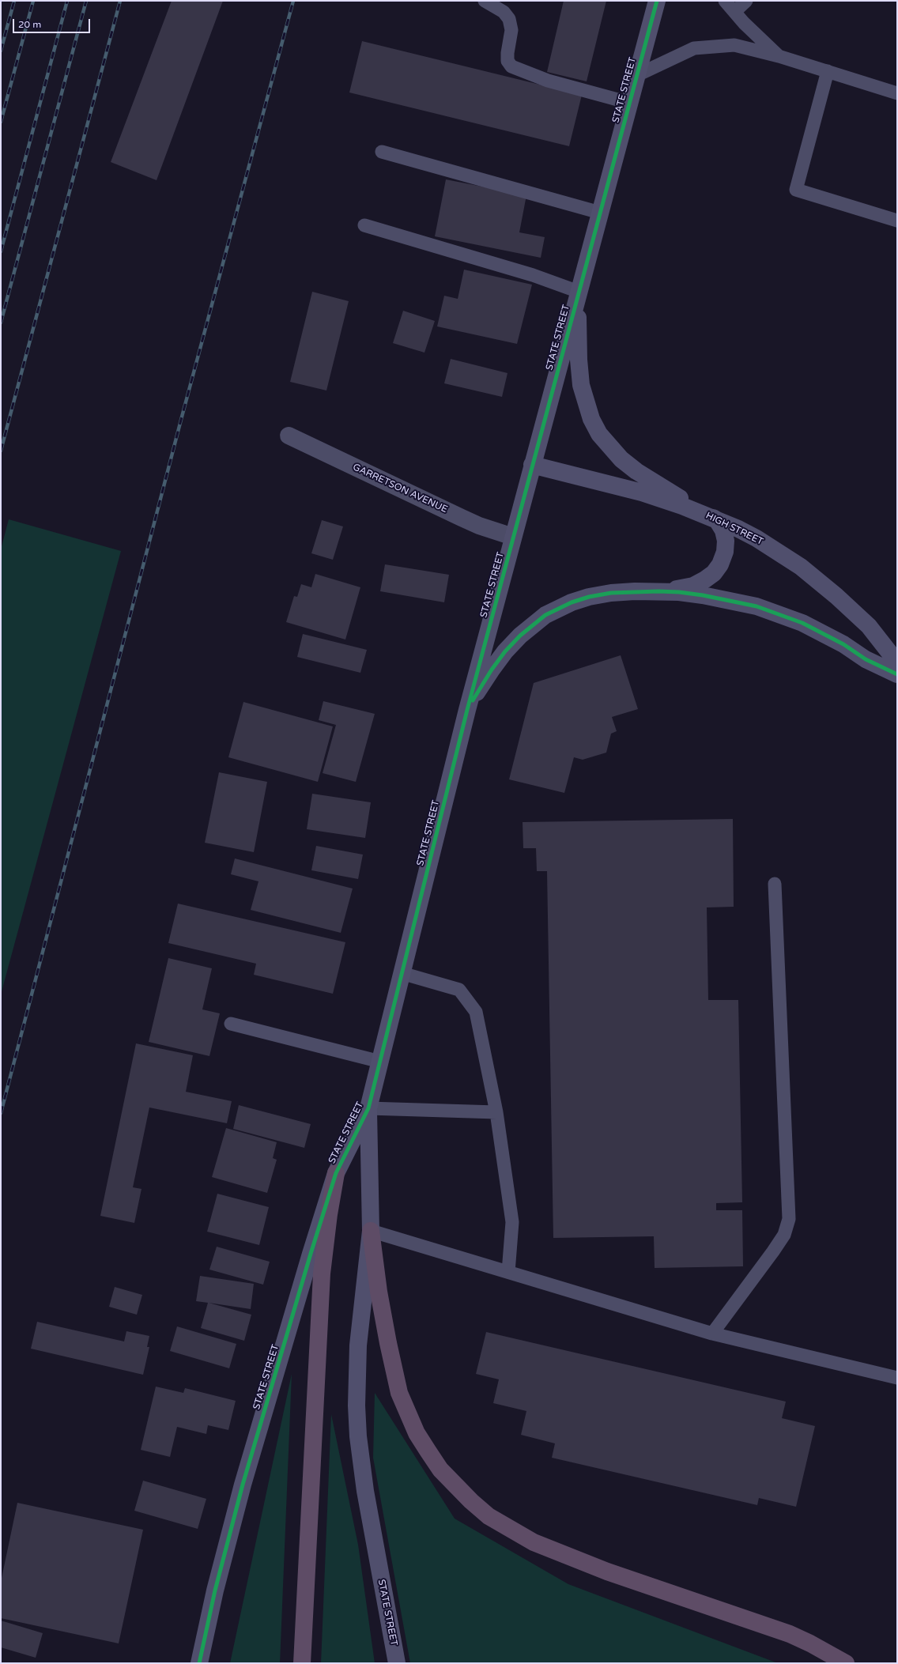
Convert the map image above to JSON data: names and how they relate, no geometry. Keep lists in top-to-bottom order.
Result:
{
  "streets": {
    "street": ["STATE STREET", "GARRETSON AVENUE", "HIGH STREET"]
  },
  "crossings": [
    ["STATE STREET", "GARRETSON AVENUE"],
    ["STATE STREET", "HIGH STREET"]
  ],
  "scale_bar": "20 m"
}
